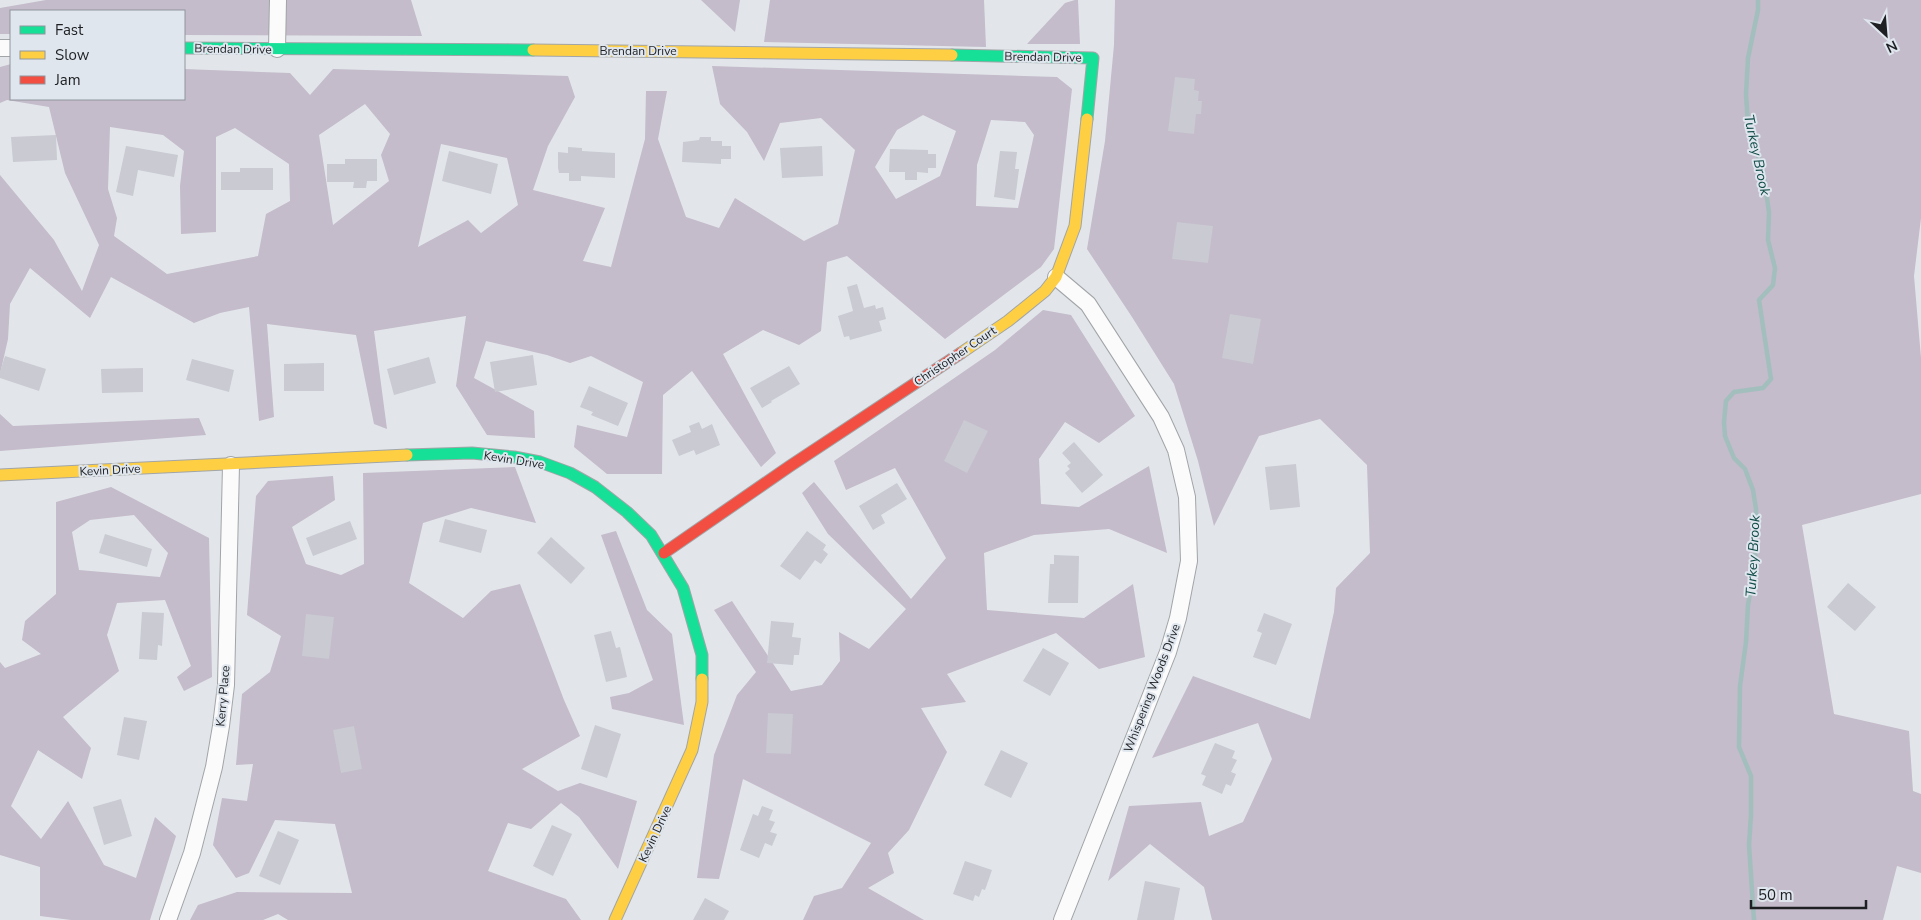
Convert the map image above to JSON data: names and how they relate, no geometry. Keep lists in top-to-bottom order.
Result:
{
  "streets": {
    "street": [
      "Brendan Drive",
      "Christopher Court",
      "Kevin Drive",
      "Whispering Woods Drive",
      "Kerry Place"
    ]
  },
  "crossings": [
    ["Brendan Drive", "Christopher Court"],
    ["Christopher Court", "Kevin Drive"],
    ["Christopher Court", "Whispering Woods Drive"],
    ["Kevin Drive", "Kerry Place"]
  ],
  "water": ["Turkey Brook"],
  "legend": ["Fast", "Slow", "Jam"],
  "scale_bar": "50 m",
  "north": "bottom right"
}
